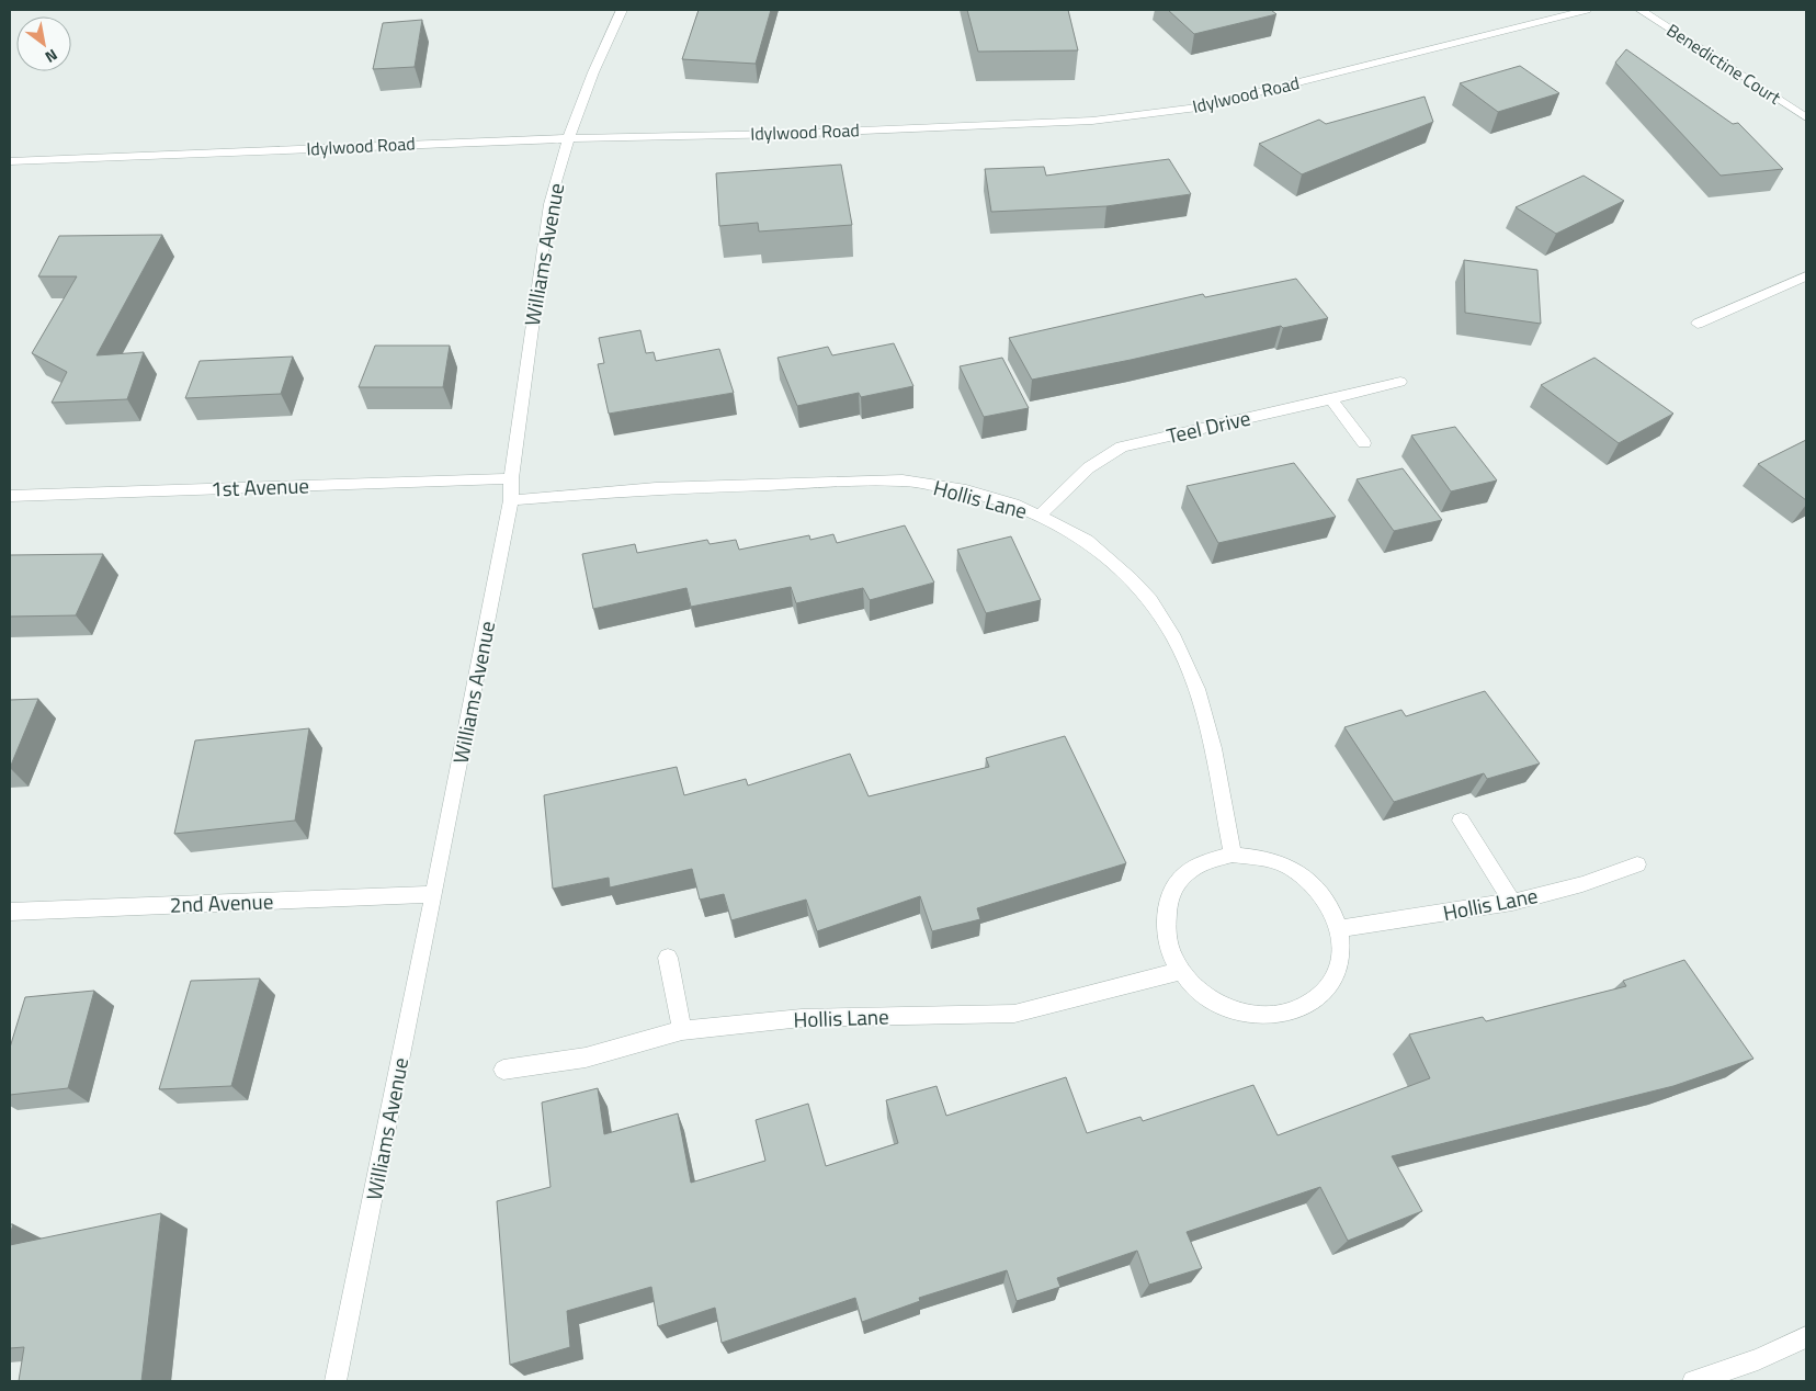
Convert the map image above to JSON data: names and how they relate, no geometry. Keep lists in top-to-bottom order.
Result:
{
  "streets": {
    "street": [
      "Benedictine Court",
      "Idylwood Road",
      "Williams Avenue",
      "Teel Drive",
      "1st Avenue",
      "Hollis Lane",
      "2nd Avenue"
    ]
  },
  "crossings": [
    ["Idylwood Road", "Williams Avenue"],
    ["Williams Avenue", "1st Avenue"],
    ["Williams Avenue", "Hollis Lane"],
    ["Williams Avenue", "2nd Avenue"],
    ["Teel Drive", "Hollis Lane"]
  ],
  "north": "bottom right"
}
